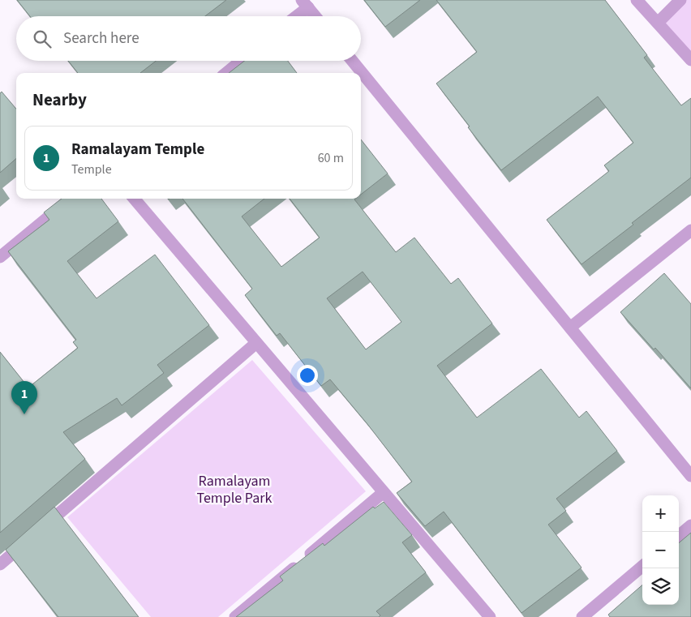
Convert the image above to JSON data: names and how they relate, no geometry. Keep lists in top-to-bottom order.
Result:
{
  "parks": ["Ramalayam Temple Park"],
  "page": {
    "search": "Search here",
    "heading": "Nearby",
    "list": [
      {
        "mark": "1",
        "name": "Ramalayam Temple",
        "note": "Temple",
        "value": "60 m"
      }
    ],
    "pins": "1",
    "map_buttons": ["+", "−"]
  }
}
